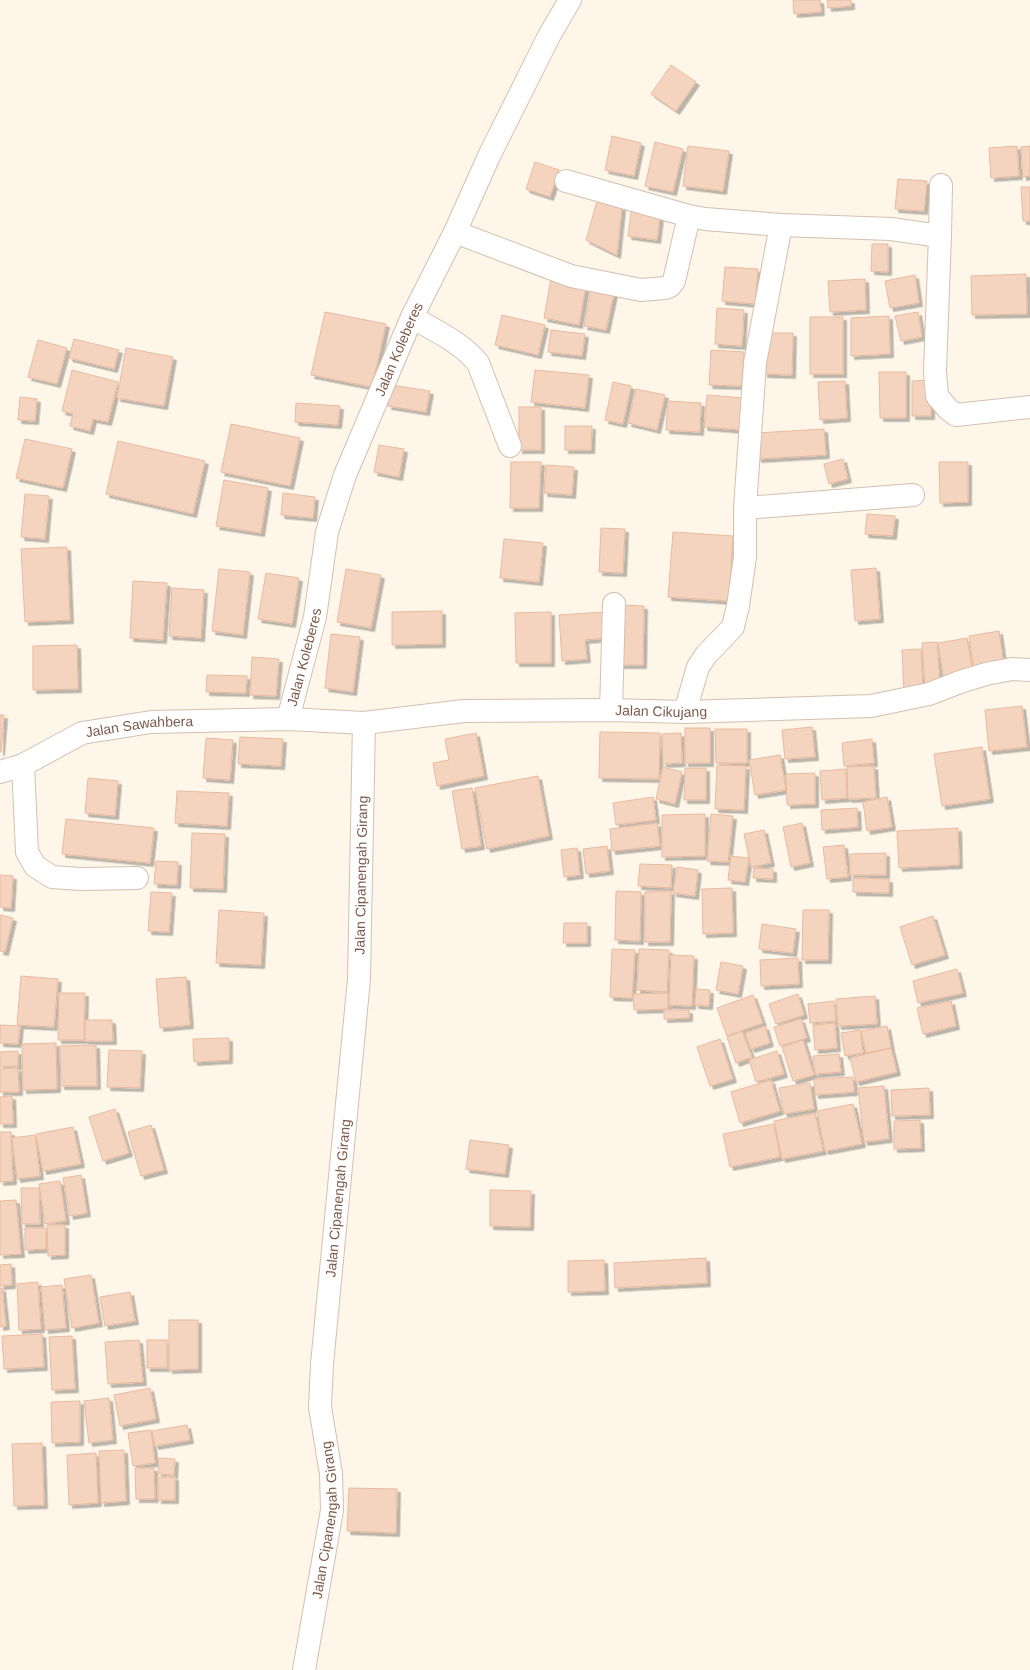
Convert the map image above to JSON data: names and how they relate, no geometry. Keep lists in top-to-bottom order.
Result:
{
  "streets": {
    "street": [
      "Jalan Koleberes",
      "Jalan Cikujang",
      "Jalan Sawahbera",
      "Jalan Cipanengah Girang"
    ]
  },
  "crossings": [
    ["Jalan Koleberes", "Jalan Cikujang"],
    ["Jalan Koleberes", "Jalan Sawahbera"],
    ["Jalan Cikujang", "Jalan Sawahbera"],
    ["Jalan Cikujang", "Jalan Cipanengah Girang"]
  ]
}
